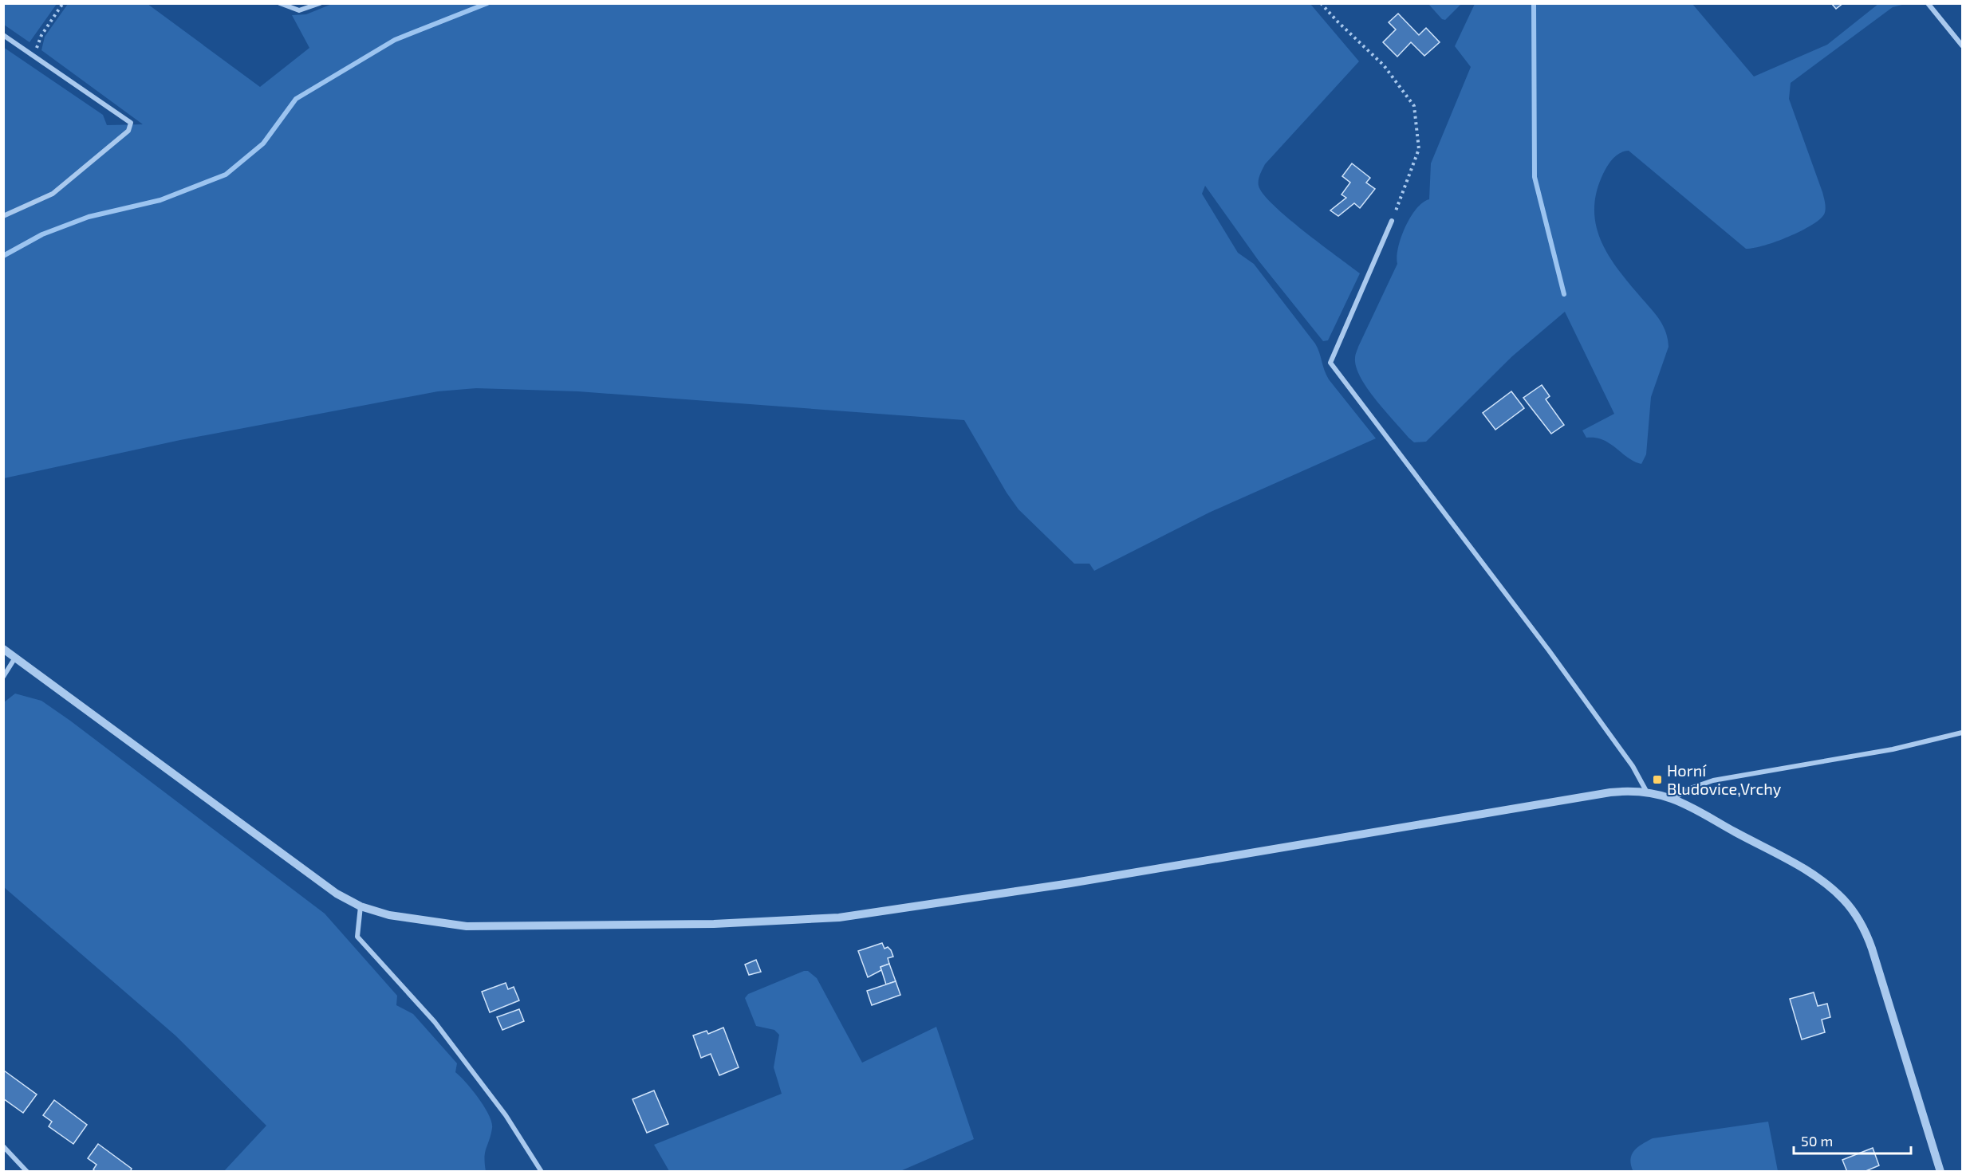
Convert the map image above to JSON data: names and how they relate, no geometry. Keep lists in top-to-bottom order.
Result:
{
  "places": {
    "transit": ["Horní Bludovice,Vrchy"]
  },
  "scale_bar": "50 m"
}
